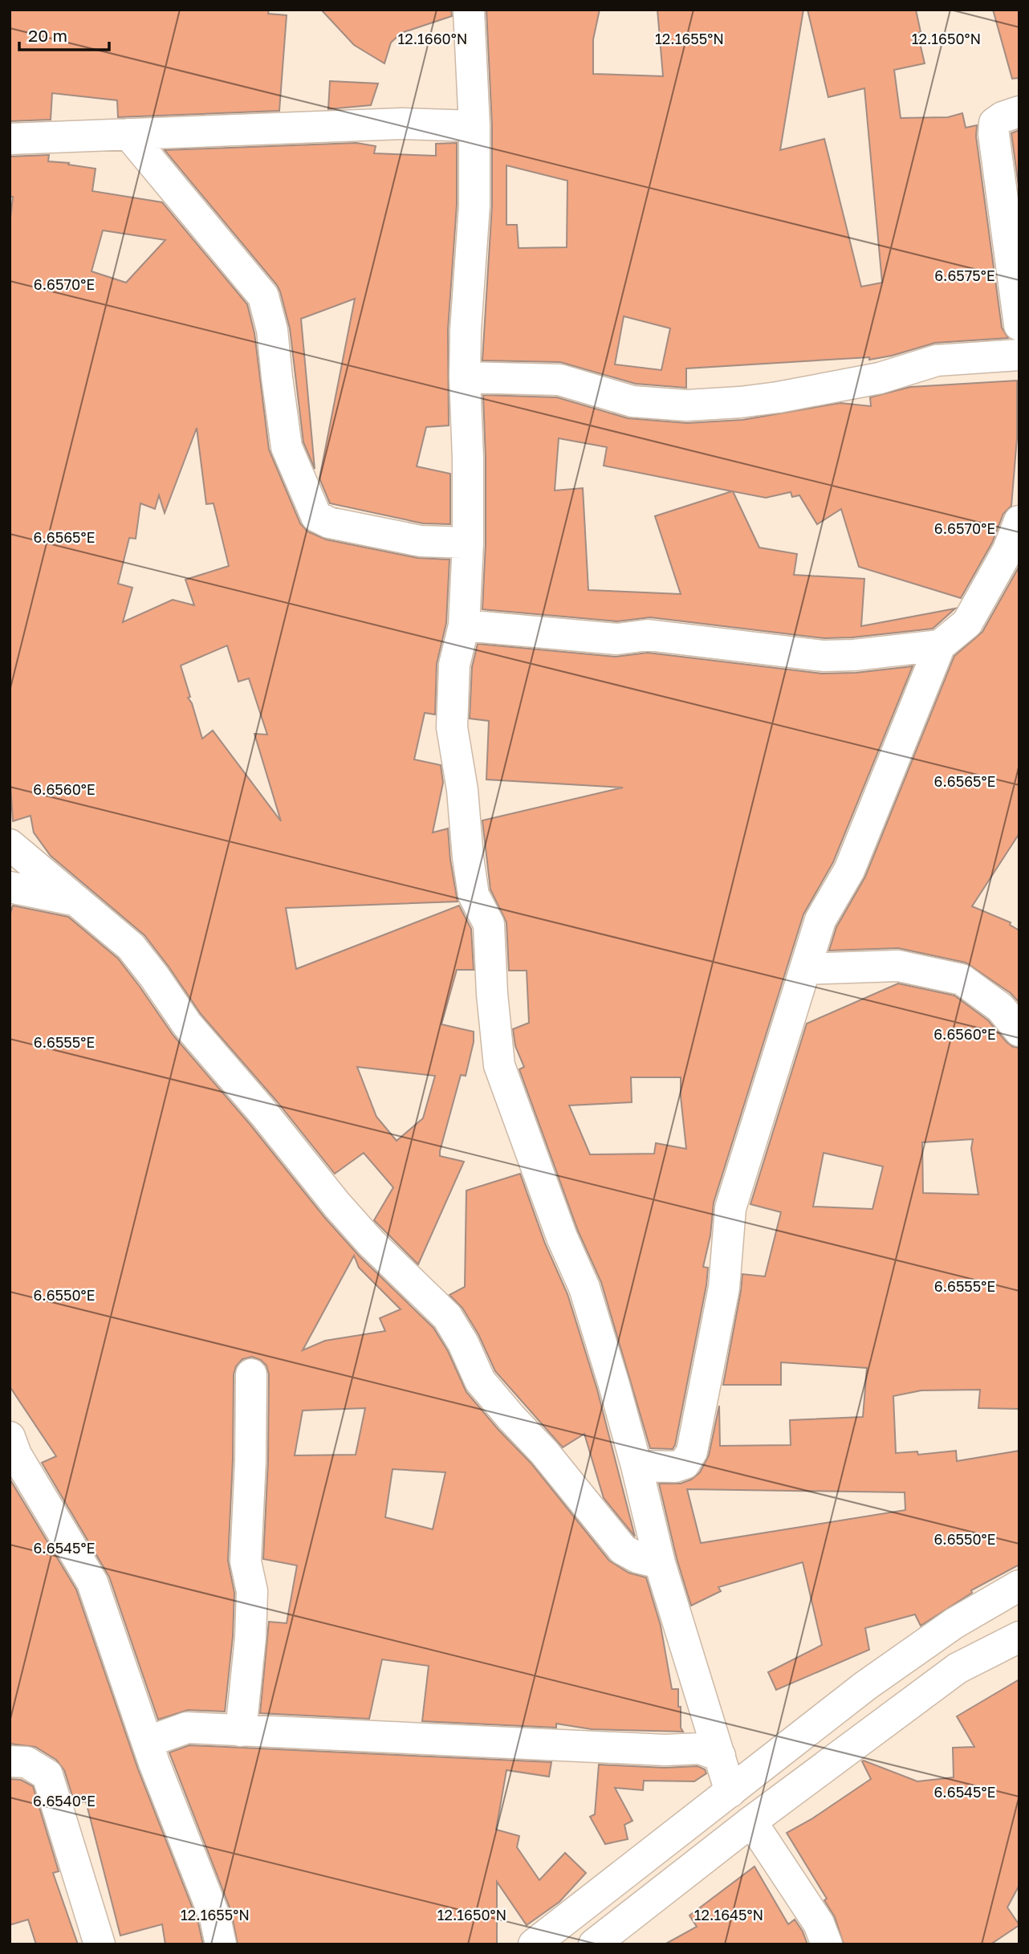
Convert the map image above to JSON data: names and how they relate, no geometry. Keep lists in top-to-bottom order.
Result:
{
  "scale_bar": "20 m",
  "coordinates": [
    "12.1660°N",
    "12.1655°N",
    "12.1650°N",
    "6.6575°E",
    "6.6570°E",
    "6.6565°E",
    "6.6560°E",
    "6.6555°E",
    "6.6550°E",
    "6.6545°E",
    "6.6540°E",
    "12.1645°N"
  ]
}
